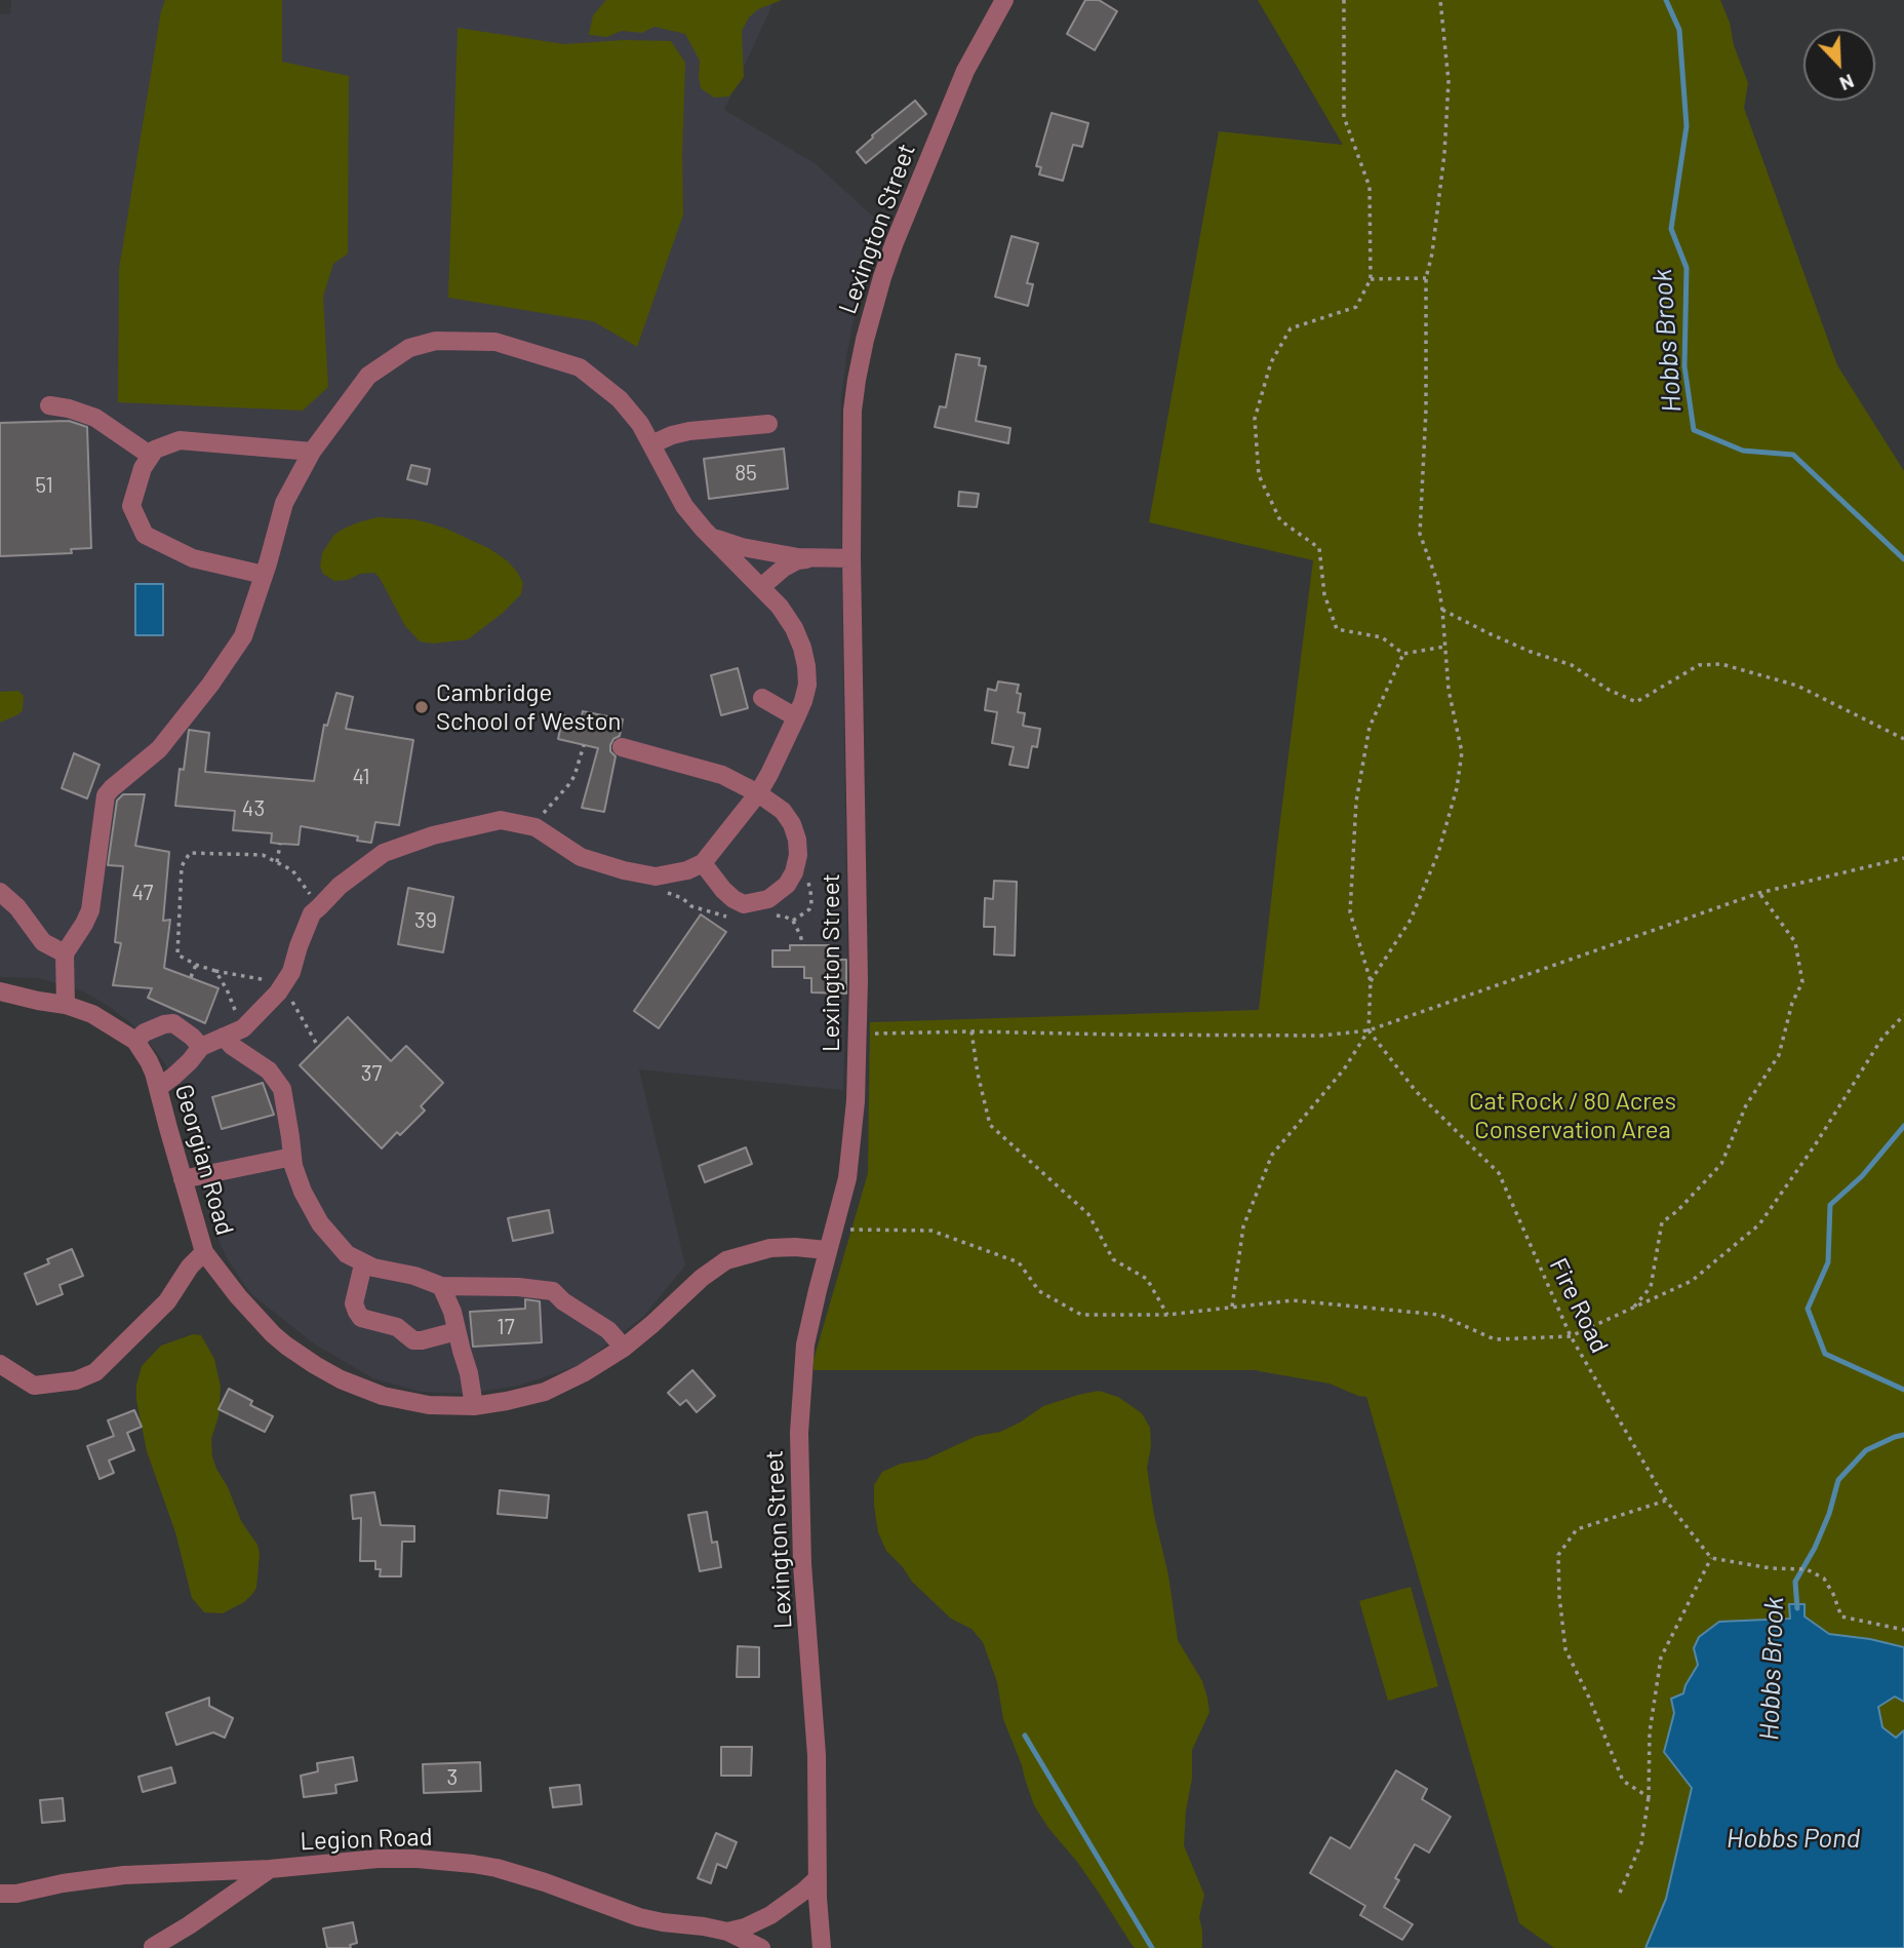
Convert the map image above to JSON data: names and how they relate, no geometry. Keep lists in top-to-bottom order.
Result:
{
  "streets": {
    "street": ["Lexington Street", "Georgian Road", "Legion Road"],
    "path": ["Fire Road"]
  },
  "crossings": [
    ["Lexington Street", "Georgian Road"],
    ["Lexington Street", "Legion Road"]
  ],
  "water": ["Hobbs Brook", "Hobbs Pond"],
  "parks": ["Cat Rock / 80 Acres Conservation Area"],
  "places": ["Cambridge School of Weston"],
  "house_numbers": [
    "85",
    "51",
    "41",
    "43",
    "47",
    "39",
    "37",
    "17",
    "3"
  ],
  "north": "bottom right"
}
